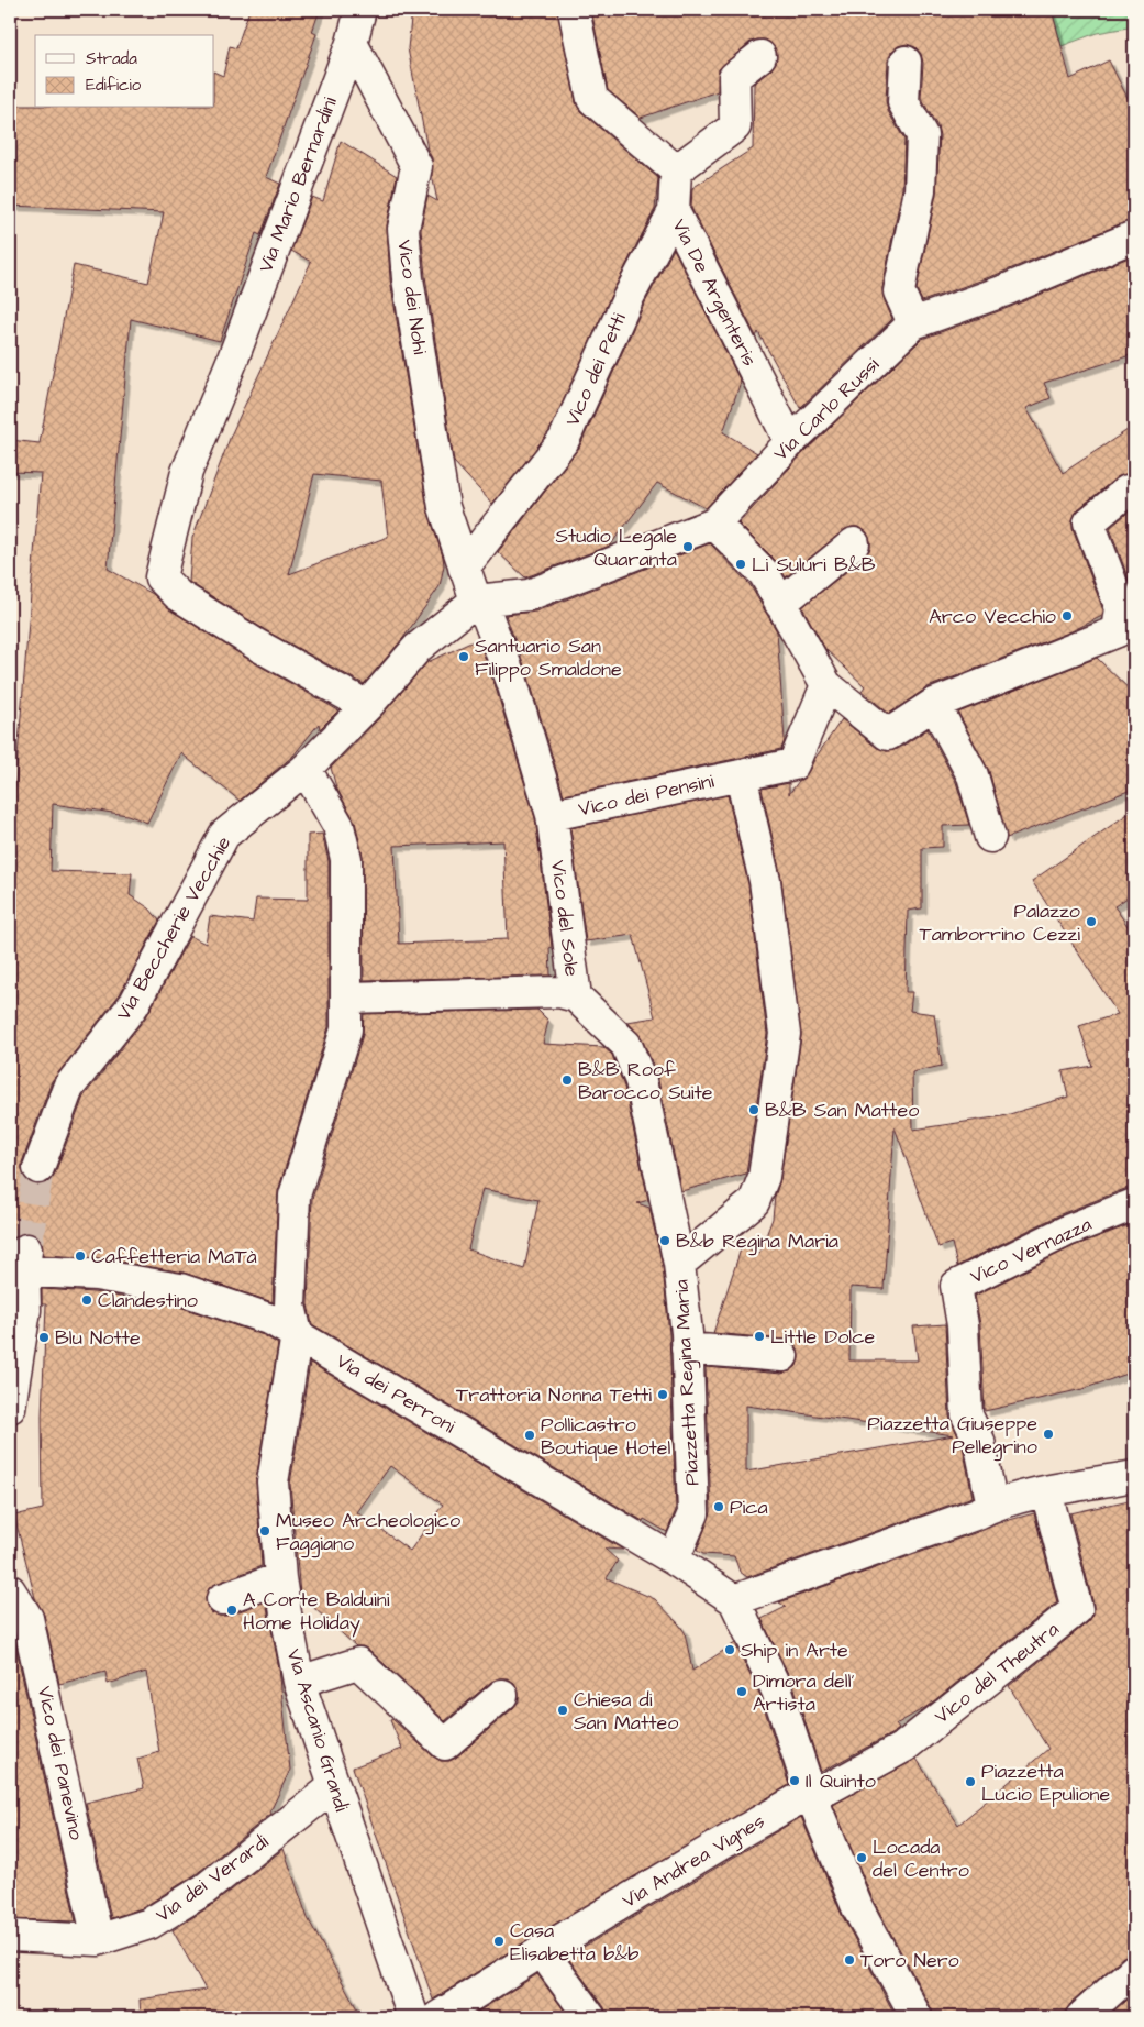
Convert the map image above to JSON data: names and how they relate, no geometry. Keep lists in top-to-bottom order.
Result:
{
  "streets": {
    "street": [
      "Via Mario Bernardini",
      "Via De Argenteris",
      "Vico dei Nohi",
      "Vico dei Petti",
      "Via Carlo Russi",
      "Vico dei Pensini",
      "Vico del Sole",
      "Via Beccherie Vecchie",
      "Vico Vernazza",
      "Piazzetta Regina Maria",
      "Via dei Perroni",
      "Vico del Theutra",
      "Via Ascanio Grandi",
      "Vico dei Panevino",
      "Via Andrea Vignes",
      "Via dei Verardi"
    ]
  },
  "crossings": [
    ["Via Mario Bernardini", "Vico dei Nohi"],
    ["Via Mario Bernardini", "Via Beccherie Vecchie"],
    ["Via De Argenteris", "Vico dei Petti"],
    ["Via De Argenteris", "Via Carlo Russi"],
    ["Vico dei Nohi", "Vico dei Petti"],
    ["Vico dei Nohi", "Vico del Sole"],
    ["Vico dei Petti", "Vico del Sole"],
    ["Via Carlo Russi", "Vico del Sole"],
    ["Via Carlo Russi", "Via Beccherie Vecchie"],
    ["Vico dei Pensini", "Vico del Sole"],
    ["Vico del Sole", "Via Beccherie Vecchie"],
    ["Vico del Sole", "Piazzetta Regina Maria"],
    ["Piazzetta Regina Maria", "Via dei Perroni"],
    ["Via dei Perroni", "Via Ascanio Grandi"],
    ["Vico del Theutra", "Via Andrea Vignes"],
    ["Via Ascanio Grandi", "Via dei Verardi"],
    ["Vico dei Panevino", "Via dei Verardi"]
  ],
  "places": [
    "Studio Legale Quaranta",
    "Li Suluri B&B",
    "Arco Vecchio",
    "Santuario San Filippo Smaldone",
    "Palazzo Tamborrino Cezzi",
    "B&B Roof Barocco Suite",
    "B&B San Matteo",
    "B&b Regina Maria",
    "Caffetteria MaTà",
    "Clandestino",
    "Little Dolce",
    "Blu Notte",
    "Trattoria Nonna Tetti",
    "Piazzetta Giuseppe Pellegrino",
    "Pollicastro Boutique Hotel",
    "Pica",
    "Museo Archeologico Faggiano",
    "A Corte Balduini Home Holiday",
    "Ship in Arte",
    "Dimora dell' Artista",
    "Chiesa di San Matteo",
    "Il Quinto",
    "Piazzetta Lucio Epulione",
    "Locada del Centro",
    "Casa Elisabetta b&b",
    "Toro Nero"
  ],
  "legend": ["Strada", "Edificio"]
}
